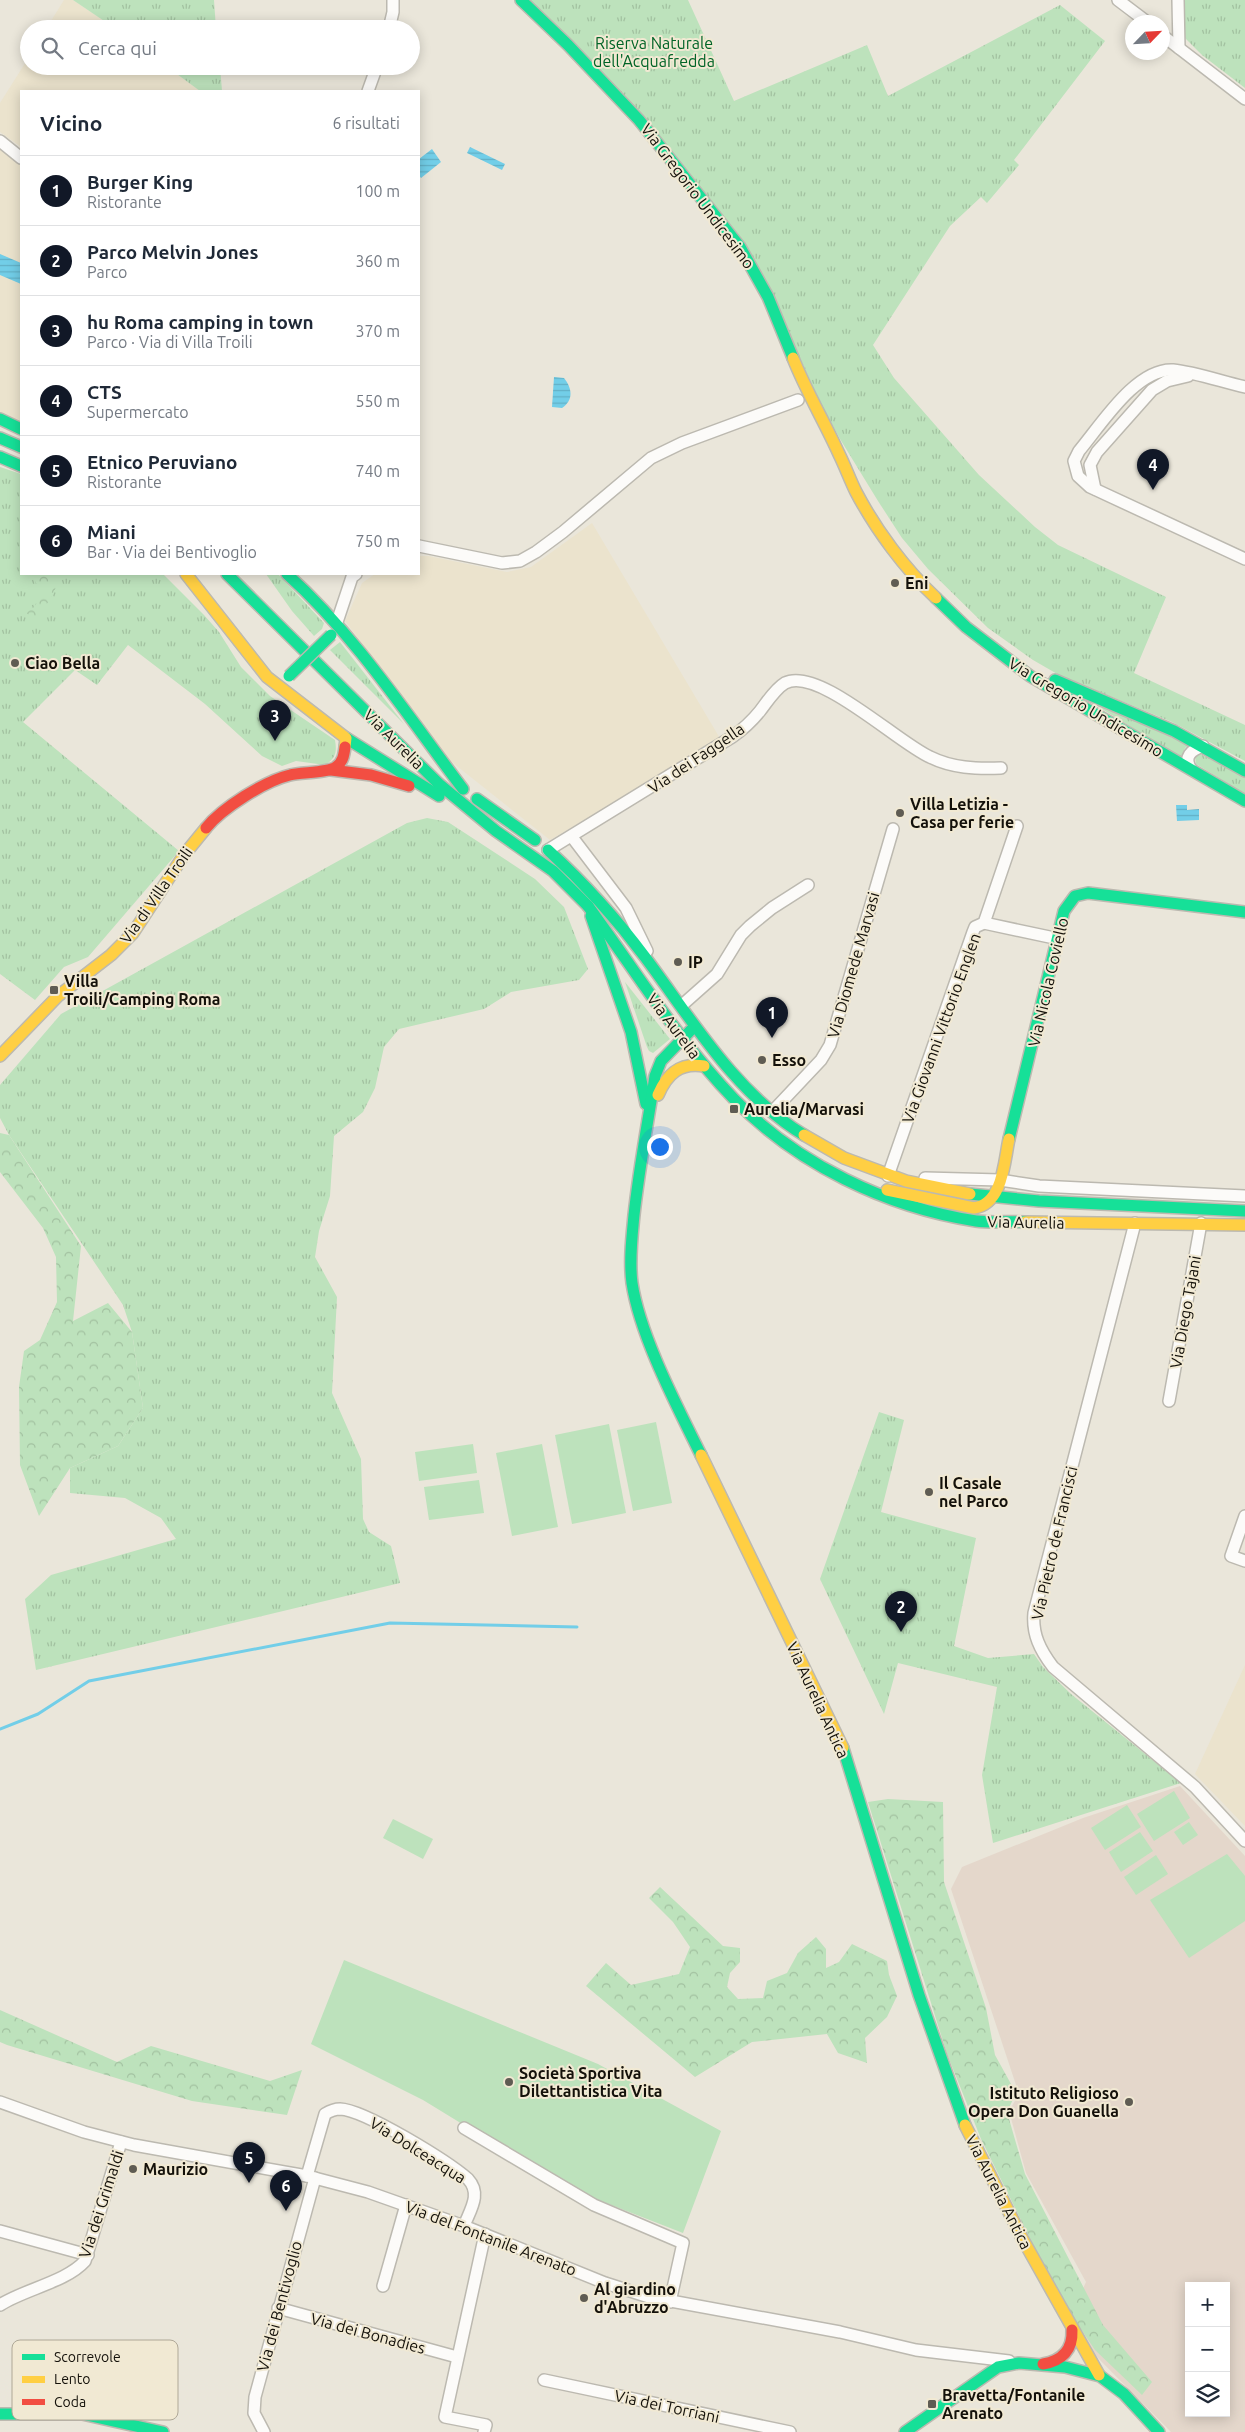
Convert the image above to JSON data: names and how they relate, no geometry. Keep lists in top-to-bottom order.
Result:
{
  "streets": {
    "main road": [
      "Via Gregorio Undicesimo",
      "Via Aurelia",
      "Via di Villa Troili",
      "Via Nicola Coviello",
      "Via Aurelia Antica"
    ],
    "street": [
      "Via dei Faggella",
      "Via Diomede Marvasi",
      "Via Giovanni Vittorio Englen",
      "Via Diego Tajani",
      "Via Pietro de Francisci",
      "Via Dolceacqua",
      "Via dei Grimaldi",
      "Via del Fontanile Arenato",
      "Via dei Bentivoglio",
      "Via dei Bonadies",
      "Via dei Torriani"
    ]
  },
  "crossings": [
    ["Via Aurelia", "Via dei Faggella"],
    ["Via Aurelia", "Via di Villa Troili"],
    ["Via Aurelia", "Via Diomede Marvasi"],
    ["Via Aurelia", "Via Nicola Coviello"],
    ["Via Aurelia", "Via Giovanni Vittorio Englen"],
    ["Via Aurelia", "Via Diego Tajani"],
    ["Via Aurelia", "Via Pietro de Francisci"],
    ["Via Dolceacqua", "Via del Fontanile Arenato"],
    ["Via Dolceacqua", "Via dei Bentivoglio"],
    ["Via dei Grimaldi", "Via del Fontanile Arenato"],
    ["Via del Fontanile Arenato", "Via dei Bentivoglio"],
    ["Via dei Bentivoglio", "Via dei Bonadies"]
  ],
  "parks": ["Riserva Naturale dell'Acquafredda"],
  "places": {
    "other": [
      "Eni",
      "Ciao Bella",
      "Villa Letizia - Casa per ferie",
      "IP",
      "Esso",
      "Il Casale nel Parco",
      "Società Sportiva Dilettantistica Vita",
      "Istituto Religioso Opera Don Guanella",
      "Maurizio",
      "Al giardino d'Abruzzo"
    ],
    "transit": ["Villa Troili/Camping Roma", "Aurelia/Marvasi", "Bravetta/Fontanile Arenato"]
  },
  "legend": ["Scorrevole", "Lento", "Coda"],
  "north": "top right",
  "page": {
    "search": "Cerca qui",
    "heading": ["Vicino", "6 risultati"],
    "list": [
      {
        "mark": "1",
        "name": "Burger King",
        "note": "Ristorante",
        "value": "100 m"
      },
      {
        "mark": "2",
        "name": "Parco Melvin Jones",
        "note": "Parco",
        "value": "360 m"
      },
      {
        "mark": "3",
        "name": "hu Roma camping in town",
        "note": "Parco · Via di Villa Troili",
        "value": "370 m"
      },
      {
        "mark": "4",
        "name": "CTS",
        "note": "Supermercato",
        "value": "550 m"
      },
      {
        "mark": "5",
        "name": "Etnico Peruviano",
        "note": "Ristorante",
        "value": "740 m"
      },
      {
        "mark": "6",
        "name": "Miani",
        "note": "Bar · Via dei Bentivoglio",
        "value": "750 m"
      }
    ],
    "pins": [
      "4",
      "3",
      "1",
      "2",
      "5",
      "6"
    ],
    "map_buttons": ["+", "−"]
  }
}
